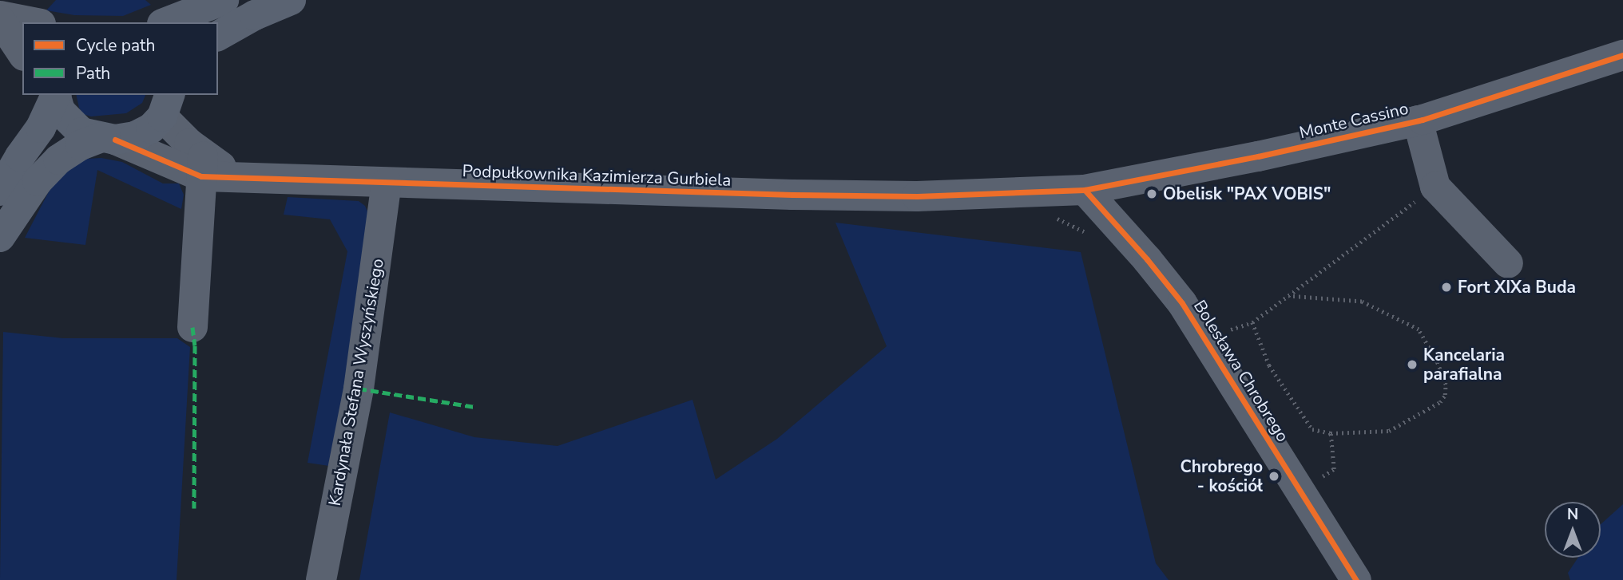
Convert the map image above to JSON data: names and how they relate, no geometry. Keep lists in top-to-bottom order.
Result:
{
  "streets": {
    "street": [
      "Monte Cassino",
      "Podpułkownika Kazimierza Gurbiela",
      "Bolesława Chrobrego",
      "Kardynała Stefana Wyszyńskiego"
    ]
  },
  "crossings": [
    ["Monte Cassino", "Podpułkownika Kazimierza Gurbiela"],
    ["Monte Cassino", "Bolesława Chrobrego"],
    ["Podpułkownika Kazimierza Gurbiela", "Bolesława Chrobrego"],
    ["Podpułkownika Kazimierza Gurbiela", "Kardynała Stefana Wyszyńskiego"]
  ],
  "places": [
    "Obelisk \"PAX VOBIS\"",
    "Fort XIXa Buda",
    "Kancelaria parafialna",
    "Chrobrego - kościół"
  ],
  "legend": ["Cycle path", "Path"],
  "north": "top"
}
